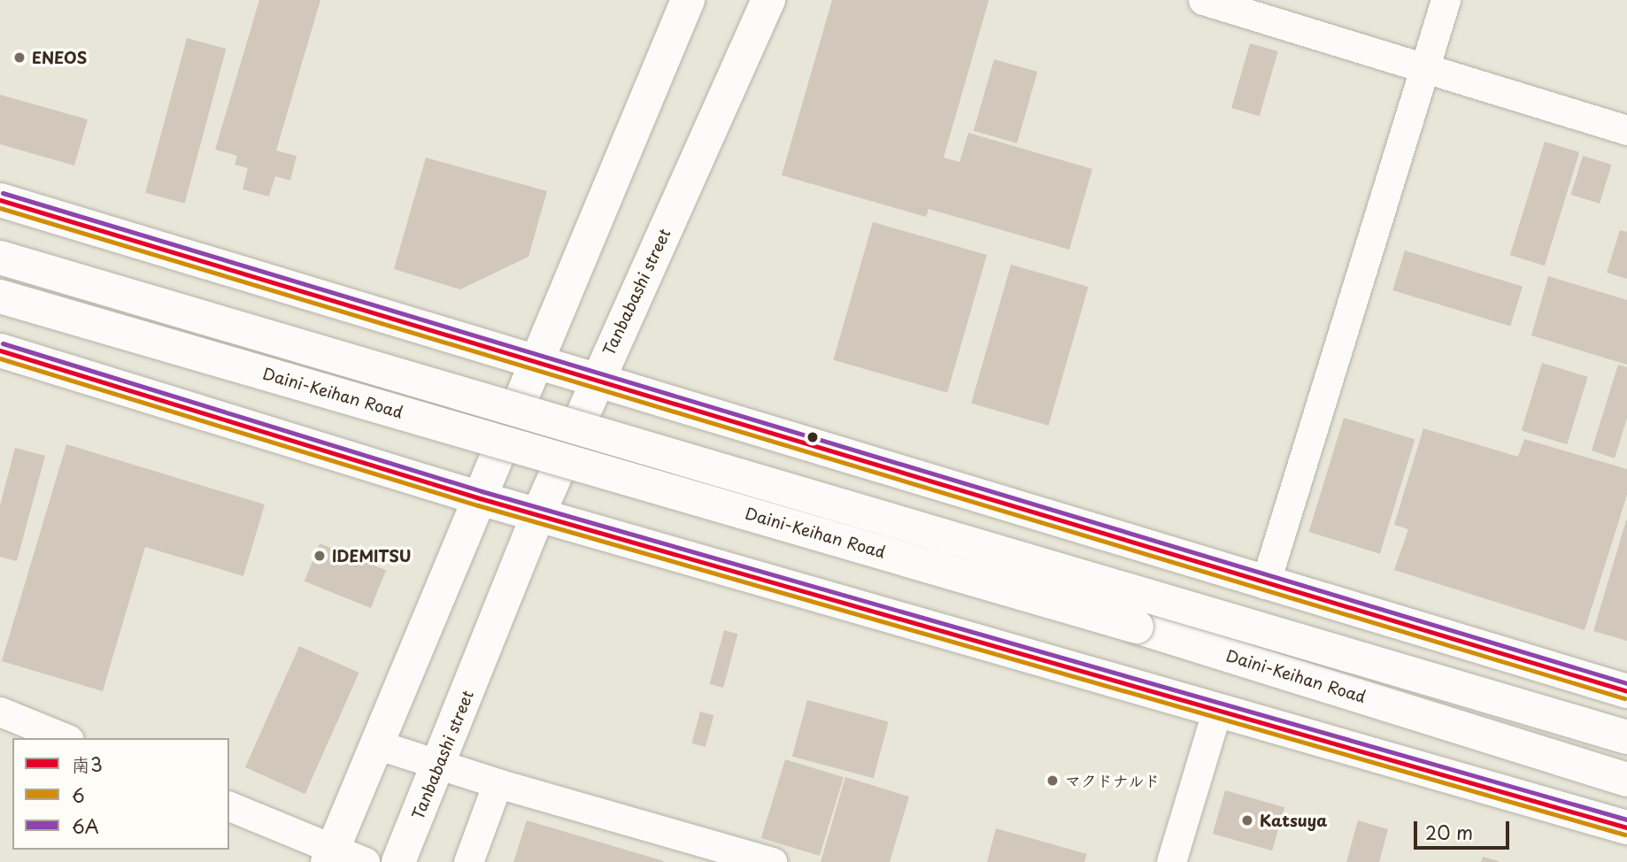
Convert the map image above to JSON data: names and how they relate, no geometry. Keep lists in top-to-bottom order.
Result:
{
  "streets": {
    "main road": ["Tanbabashi street", "Daini-Keihan Road"]
  },
  "places": [
    "ENEOS",
    "IDEMITSU",
    "マクドナルド",
    "Katsuya"
  ],
  "lines": ["transit line 6A", "transit line 南3", "transit line 6"],
  "legend": ["南3", "6", "6A"],
  "scale_bar": "20 m"
}
